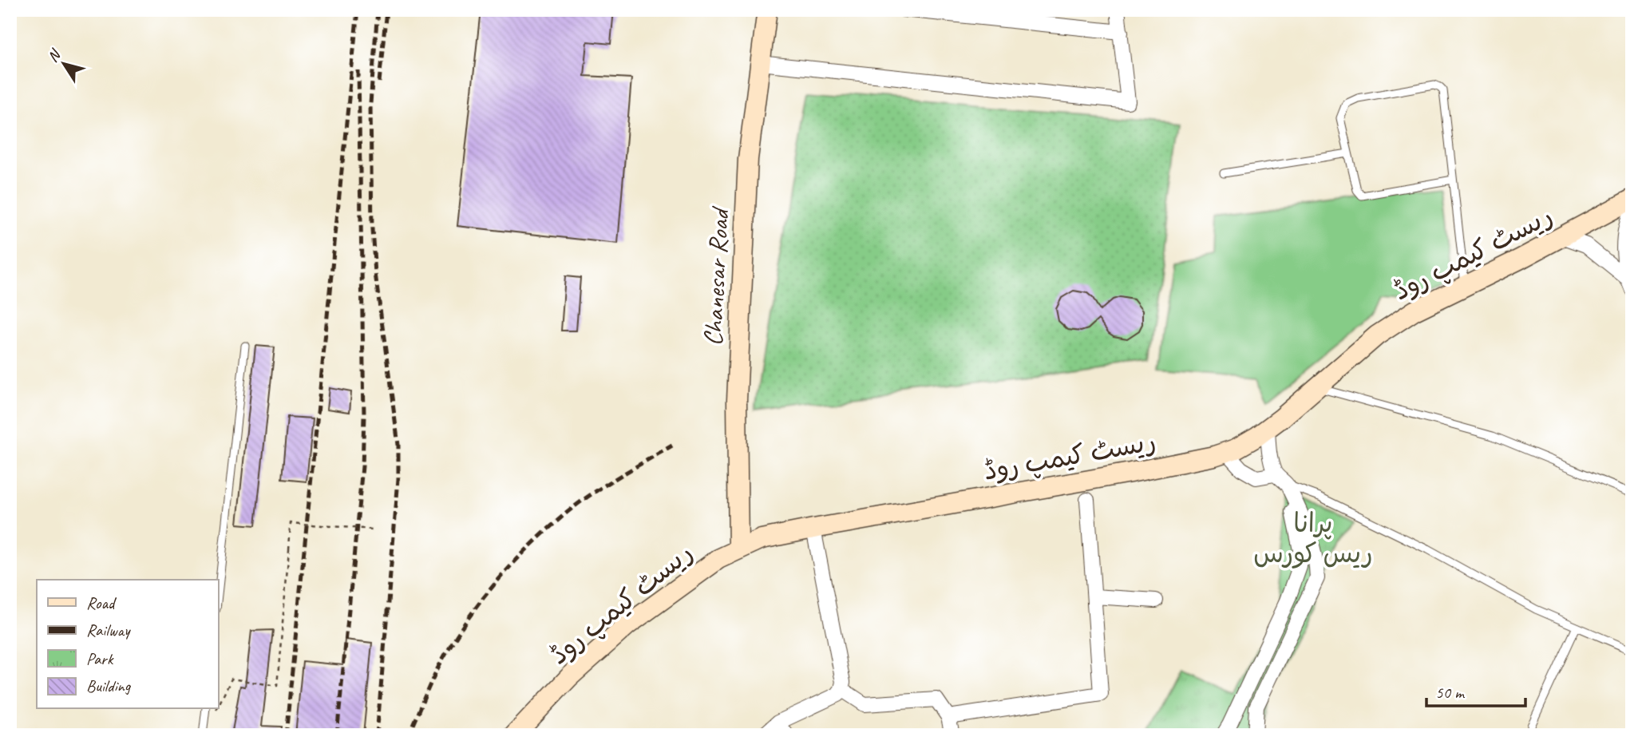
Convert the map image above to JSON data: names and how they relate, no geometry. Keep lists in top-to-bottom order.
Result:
{
  "streets": {
    "street": ["ریسٹ کیمپ روڈ", "Chanesar Road"]
  },
  "crossings": [
    ["ریسٹ کیمپ روڈ", "Chanesar Road"]
  ],
  "parks": ["پرانا ریس کورس"],
  "legend": [
    "Road",
    "Railway",
    "Park",
    "Building"
  ],
  "scale_bar": "50 m",
  "north": "top left"
}
